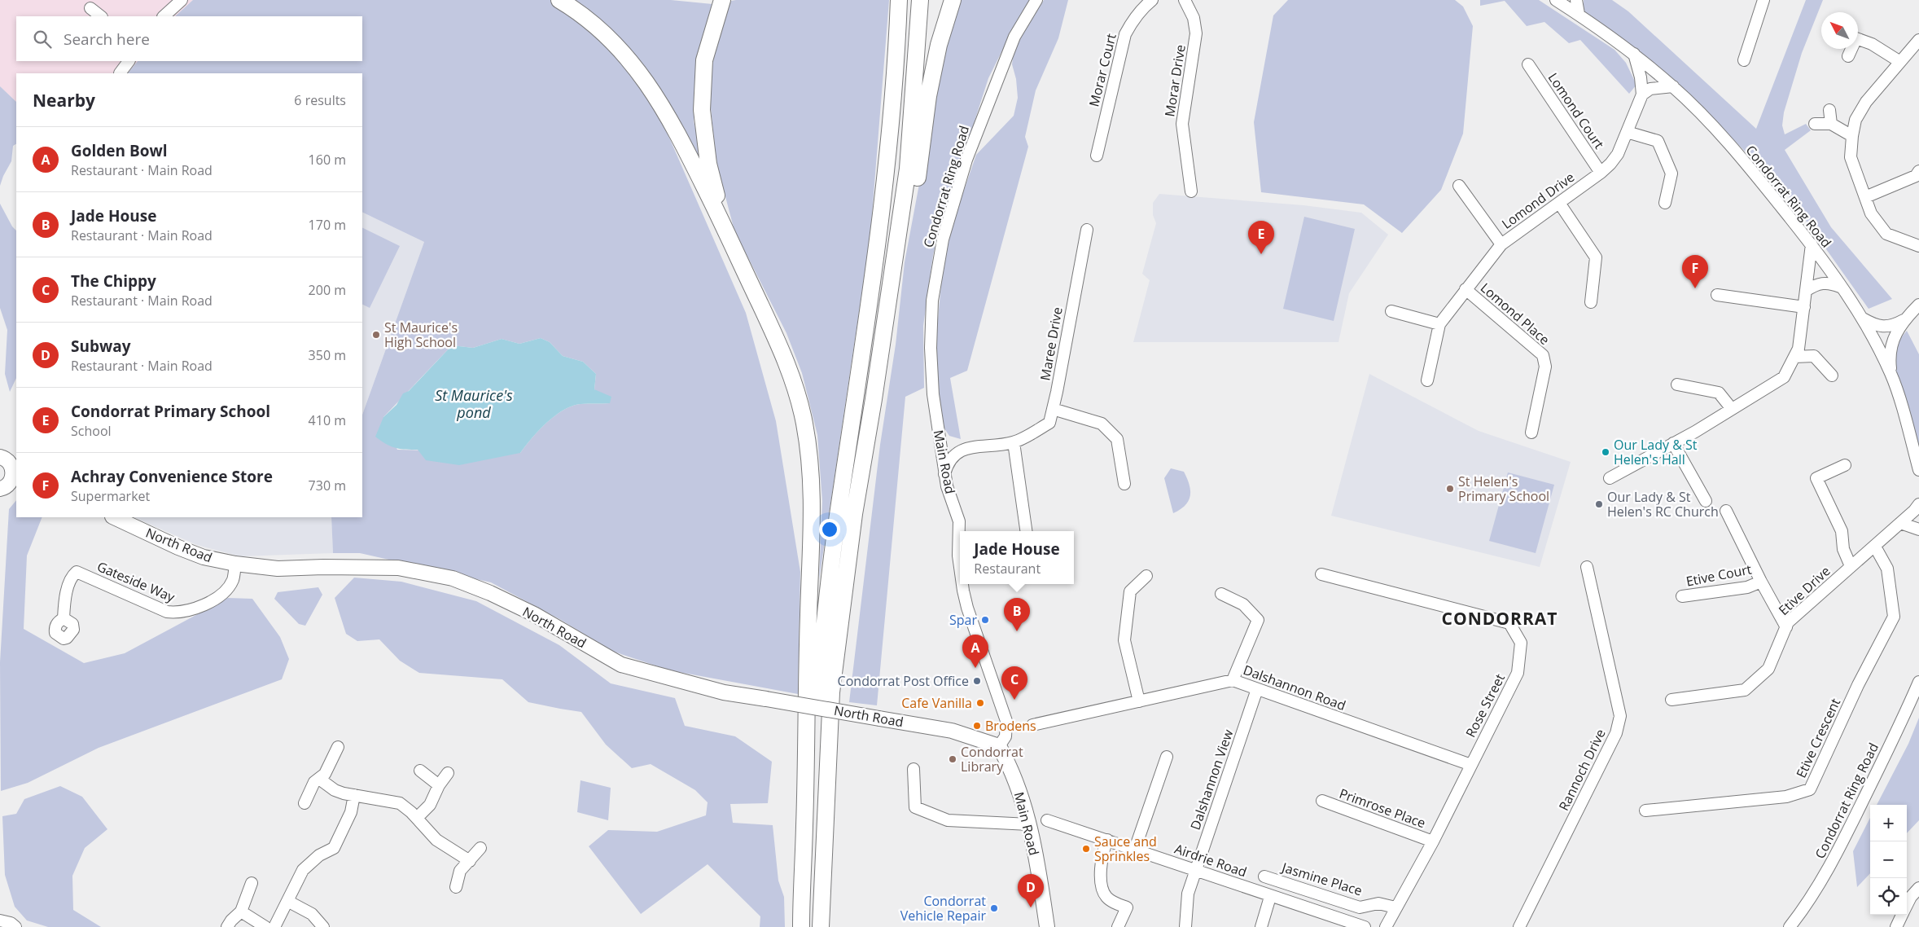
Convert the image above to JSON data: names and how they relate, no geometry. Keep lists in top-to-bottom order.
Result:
{
  "streets": {
    "main road": ["Main Road", "North Road"],
    "street": [
      "Morar Court",
      "Morar Drive",
      "Lomond Court",
      "Condorrat Ring Road",
      "Lomond Drive",
      "Lomond Place",
      "Maree Drive",
      "Etive Court",
      "Gateside Way",
      "Etive Drive",
      "Dalshannon Road",
      "Rose Street",
      "Etive Crescent",
      "Rannoch Drive",
      "Dalshannon View",
      "Primrose Place",
      "Airdrie Road",
      "Jasmine Place"
    ]
  },
  "crossings": [
    ["Lomond Court", "Lomond Drive"],
    ["Condorrat Ring Road", "Main Road"],
    ["Lomond Drive", "Lomond Place"],
    ["Main Road", "North Road"],
    ["North Road", "Gateside Way"],
    ["Etive Court", "Etive Drive"],
    ["Etive Drive", "Etive Crescent"],
    ["Dalshannon Road", "Rose Street"],
    ["Dalshannon Road", "Dalshannon View"],
    ["Rose Street", "Primrose Place"],
    ["Rose Street", "Jasmine Place"],
    ["Dalshannon View", "Airdrie Road"]
  ],
  "districts": ["CONDORRAT"],
  "water": ["St Maurice's pond"],
  "places": [
    "St Maurice's High School",
    "Our Lady & St Helen's Hall",
    "St Helen's Primary School",
    "Our Lady & St Helen's RC Church",
    "Spar",
    "Condorrat Post Office",
    "Cafe Vanilla",
    "Brodens",
    "Condorrat Library",
    "Sauce and Sprinkles",
    "Condorrat Vehicle Repair"
  ],
  "north": "top left",
  "page": {
    "search": "Search here",
    "heading": ["Nearby", "6 results"],
    "list": [
      {
        "mark": "A",
        "name": "Golden Bowl",
        "note": "Restaurant · Main Road",
        "value": "160 m"
      },
      {
        "mark": "B",
        "name": "Jade House",
        "note": "Restaurant · Main Road",
        "value": "170 m"
      },
      {
        "mark": "C",
        "name": "The Chippy",
        "note": "Restaurant · Main Road",
        "value": "200 m"
      },
      {
        "mark": "D",
        "name": "Subway",
        "note": "Restaurant · Main Road",
        "value": "350 m"
      },
      {
        "mark": "E",
        "name": "Condorrat Primary School",
        "note": "School",
        "value": "410 m"
      },
      {
        "mark": "F",
        "name": "Achray Convenience Store",
        "note": "Supermarket",
        "value": "730 m"
      }
    ],
    "pins": [
      "E",
      "F",
      "B",
      "A",
      "C",
      "D"
    ],
    "popup": ["Jade House", "Restaurant"],
    "map_buttons": ["+", "−"]
  }
}
